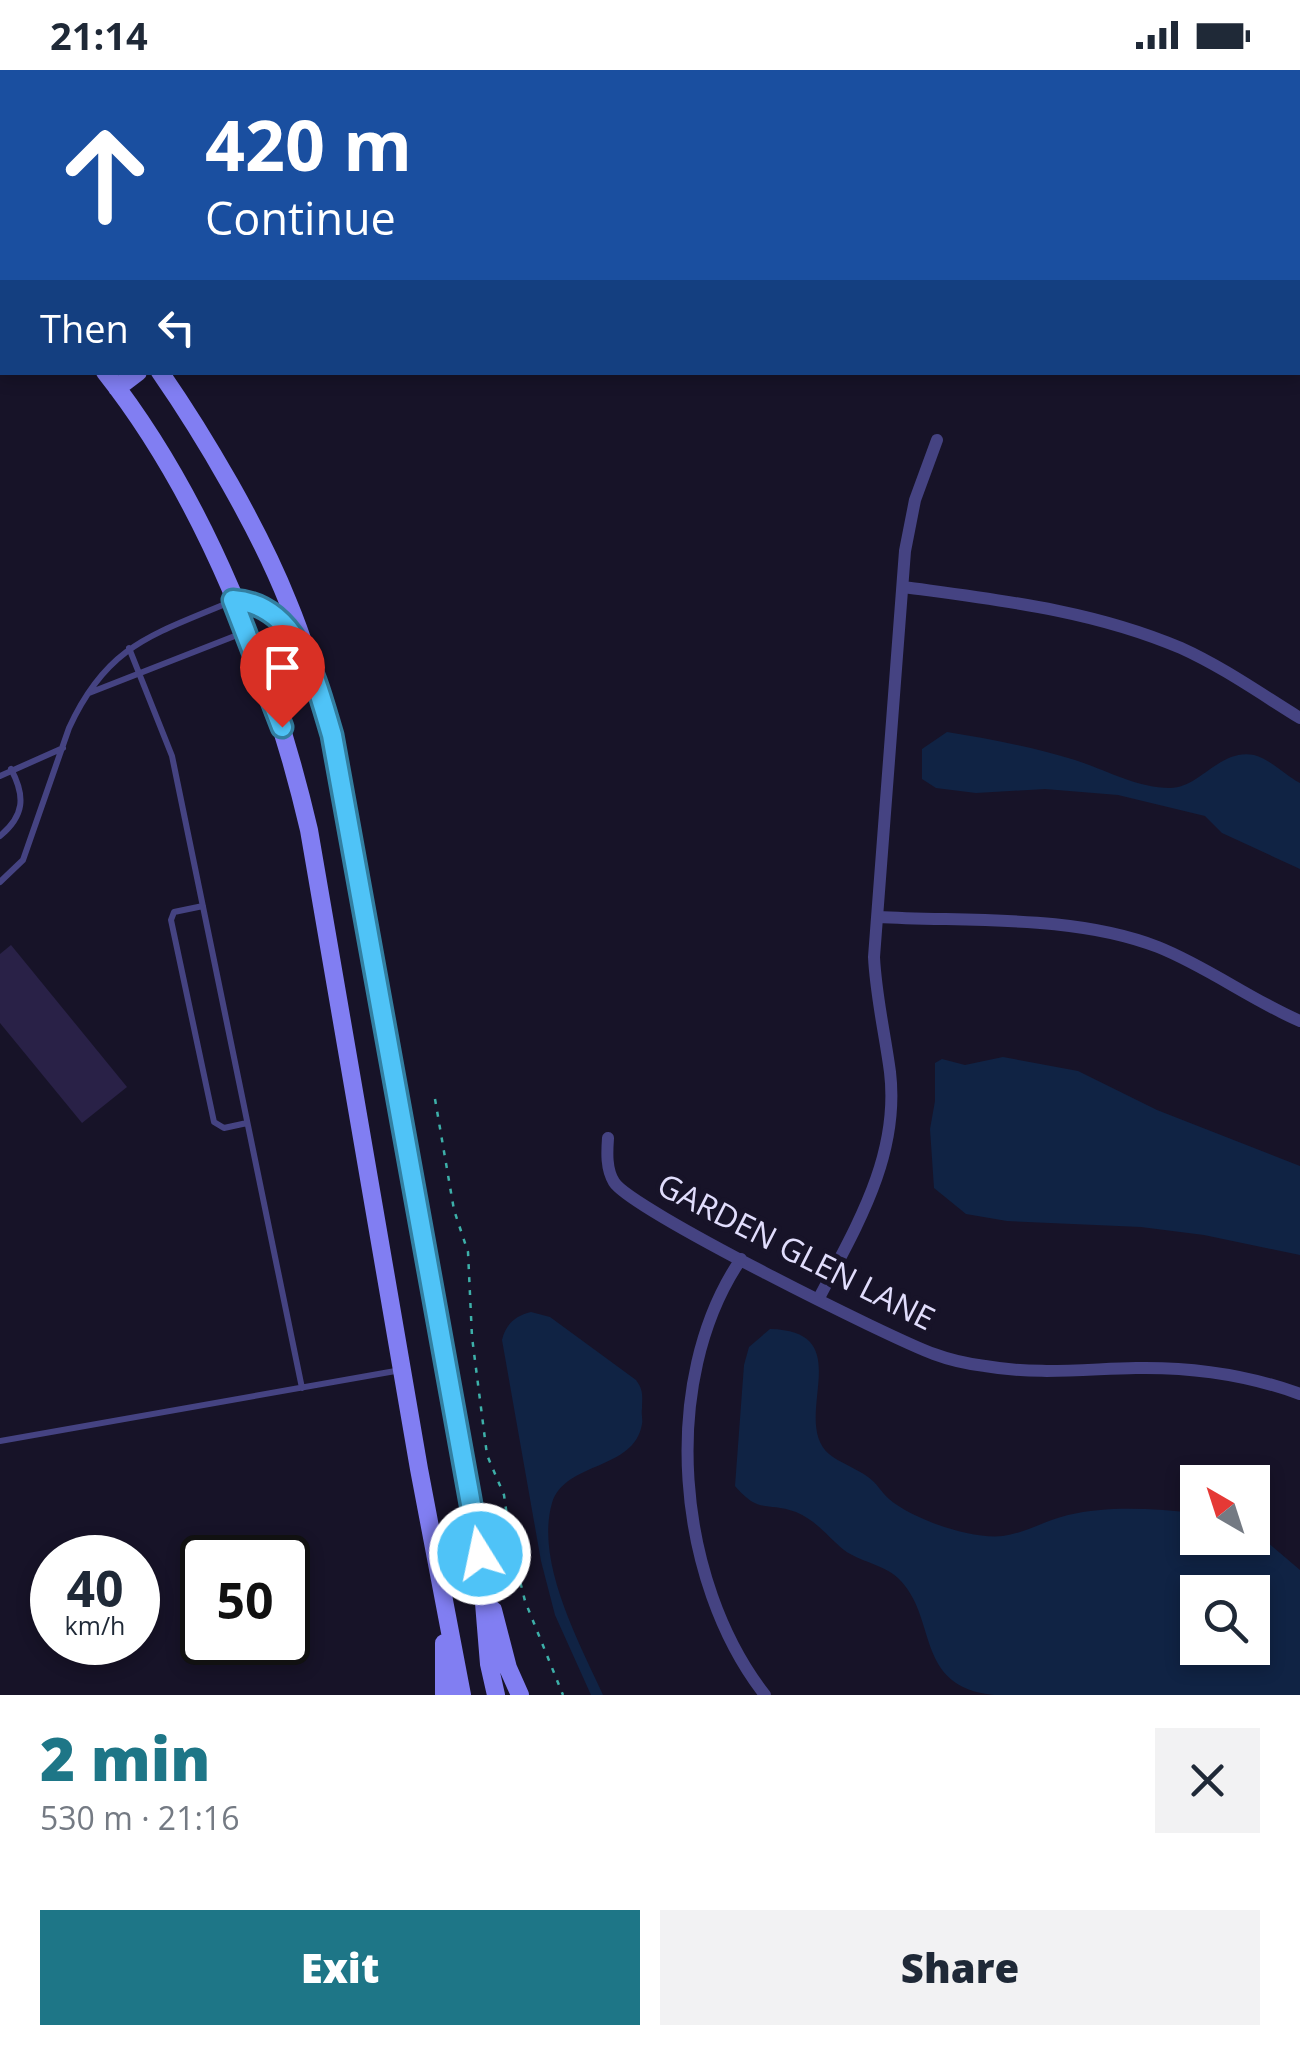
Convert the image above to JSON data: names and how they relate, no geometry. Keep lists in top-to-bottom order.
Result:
{
  "streets": {
    "street": ["GARDEN GLEN LANE"]
  },
  "north": "top left",
  "page": {
    "status": "21:14",
    "turn": ["420 m", "Continue"],
    "then": "Then",
    "speed": "40 km/h",
    "limit": "50",
    "heading": ["2 min", "530 m · 21:16"],
    "buttons": ["Exit", "Share"]
  }
}
